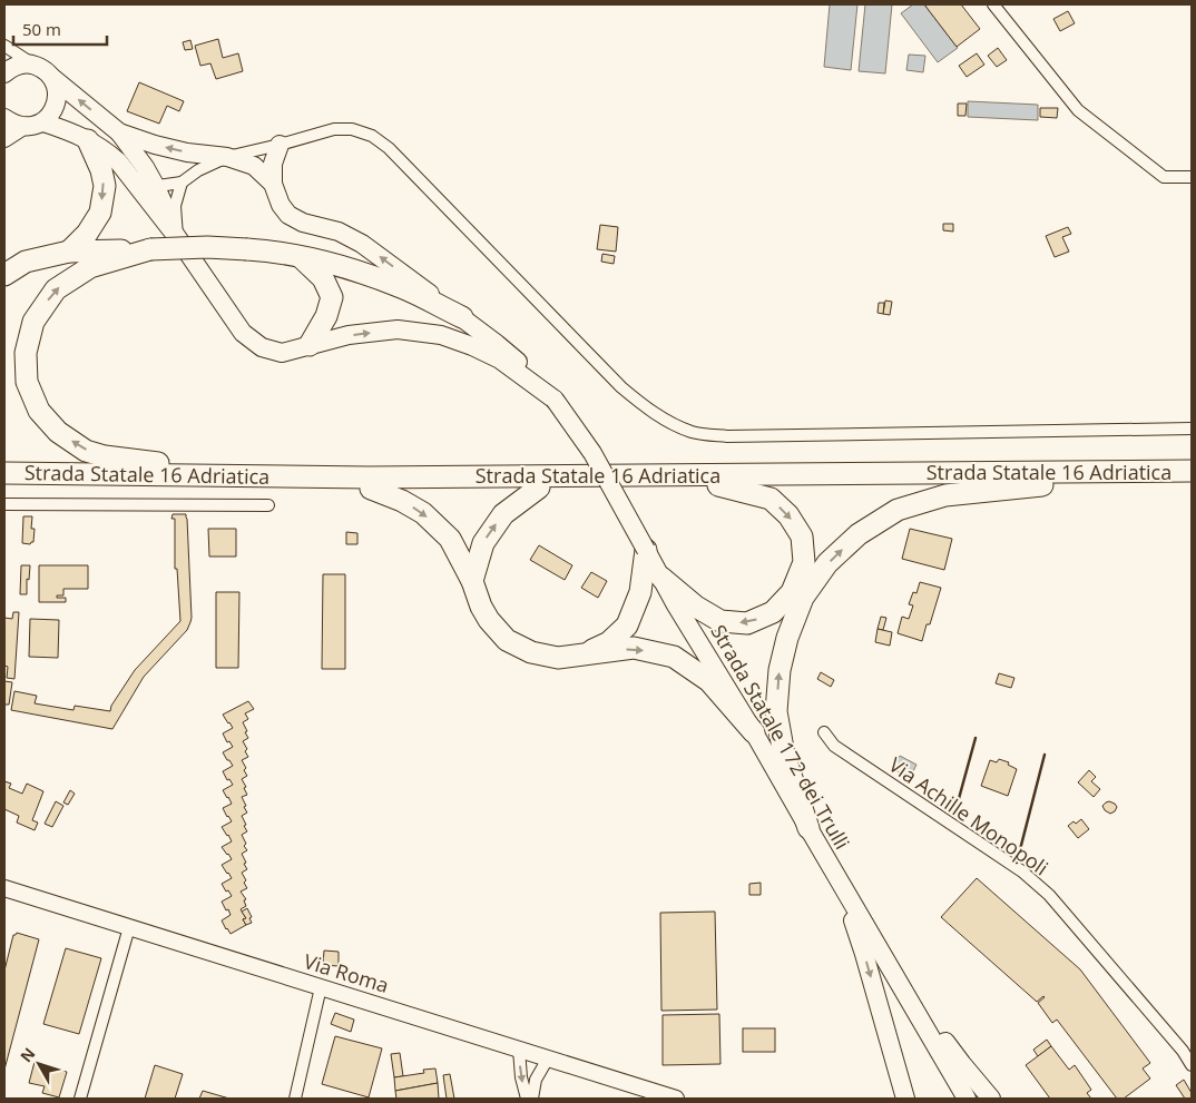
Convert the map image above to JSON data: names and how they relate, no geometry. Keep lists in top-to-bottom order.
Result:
{
  "streets": {
    "highway": ["Strada Statale 16 Adriatica"],
    "main road": ["Strada Statale 172 dei Trulli"],
    "street": ["Via Achille Monopoli", "Via Roma"]
  },
  "scale_bar": "50 m",
  "north": "top left"
}
